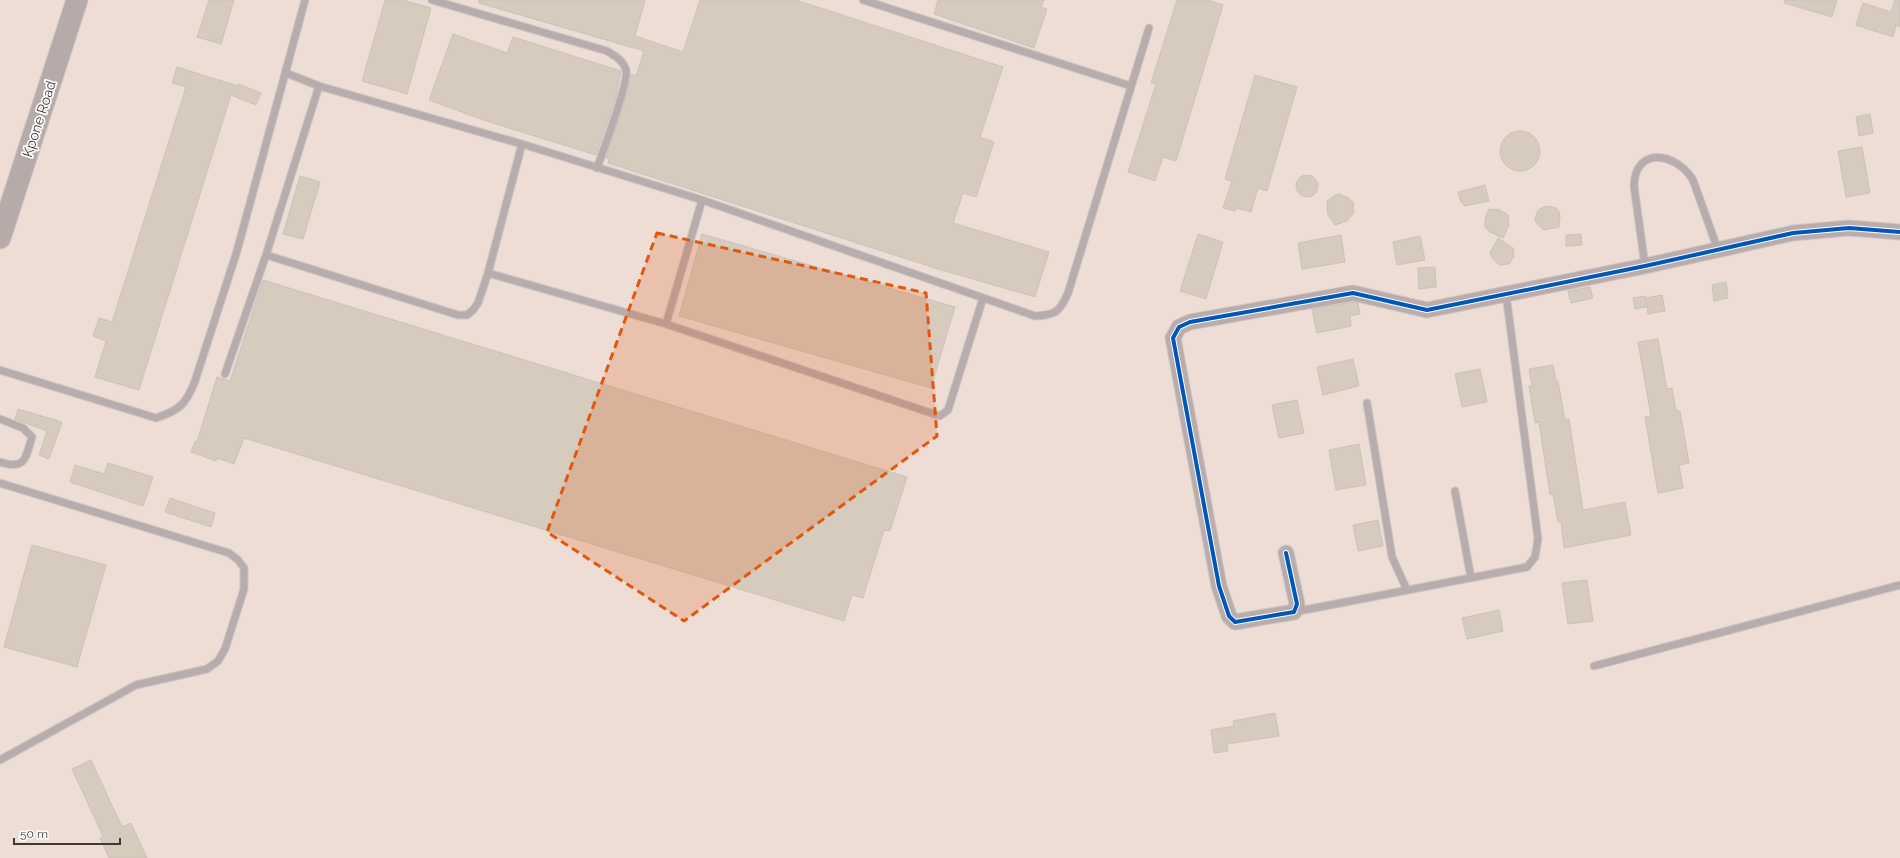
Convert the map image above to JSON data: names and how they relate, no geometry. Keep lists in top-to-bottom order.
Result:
{
  "streets": {
    "main road": ["Kpone Road"]
  },
  "scale_bar": "50 m"
}
